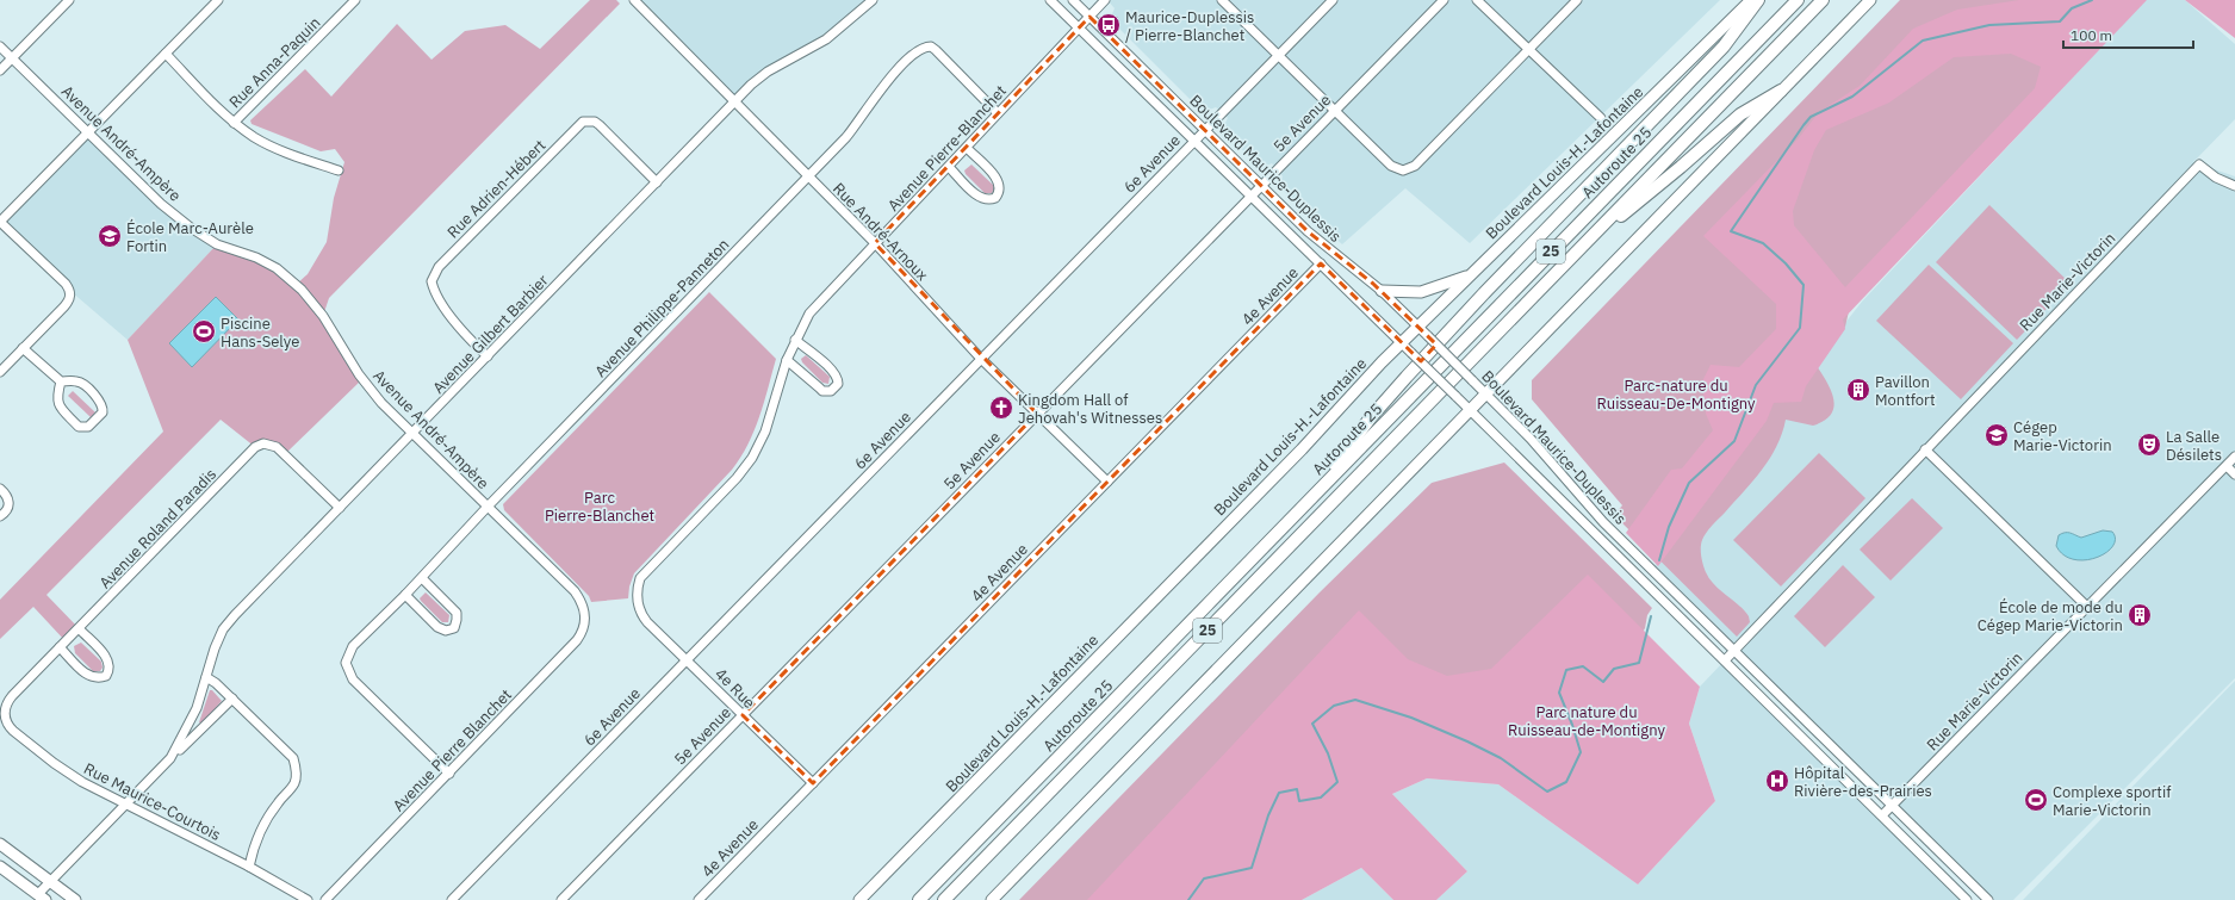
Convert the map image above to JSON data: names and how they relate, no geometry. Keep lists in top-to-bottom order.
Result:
{
  "streets": {
    "highway": ["Autoroute 25", "25"],
    "main road": ["Boulevard Louis-H.-Lafontaine"],
    "street": [
      "Rue Anna-Paquin",
      "5e Avenue",
      "Avenue André-Ampère",
      "Avenue Pierre-Blanchet",
      "6e Avenue",
      "Boulevard Maurice-Duplessis",
      "Rue Adrien-Hébert",
      "Rue André-Arnoux",
      "Rue Marie-Victorin",
      "4e Avenue",
      "Avenue Philippe-Panneton",
      "Avenue Gilbert Barbier",
      "Avenue Roland Paradis",
      "4e Rue",
      "Avenue Pierre Blanchet",
      "Rue Maurice-Courtois"
    ]
  },
  "crossings": [
    ["5e Avenue", "Boulevard Maurice-Duplessis"],
    ["5e Avenue", "Rue André-Arnoux"],
    ["5e Avenue", "4e Rue"],
    ["Avenue André-Ampère", "Avenue Philippe-Panneton"],
    ["Avenue André-Ampère", "Avenue Gilbert Barbier"],
    ["Avenue André-Ampère", "Avenue Pierre Blanchet"],
    ["Avenue Pierre-Blanchet", "Boulevard Maurice-Duplessis"],
    ["Avenue Pierre-Blanchet", "Rue André-Arnoux"],
    ["Avenue Pierre-Blanchet", "Avenue Philippe-Panneton"],
    ["Avenue Pierre-Blanchet", "4e Rue"],
    ["Boulevard Louis-H.-Lafontaine", "Boulevard Maurice-Duplessis"],
    ["6e Avenue", "Boulevard Maurice-Duplessis"],
    ["6e Avenue", "Rue André-Arnoux"],
    ["6e Avenue", "4e Rue"],
    ["Boulevard Maurice-Duplessis", "Rue Marie-Victorin"],
    ["Boulevard Maurice-Duplessis", "4e Avenue"],
    ["Rue Adrien-Hébert", "Avenue Gilbert Barbier"],
    ["Rue André-Arnoux", "4e Avenue"],
    ["Rue André-Arnoux", "Avenue Philippe-Panneton"],
    ["Rue André-Arnoux", "Avenue Gilbert Barbier"],
    ["4e Avenue", "4e Rue"],
    ["Avenue Philippe-Panneton", "Avenue Pierre Blanchet"],
    ["Avenue Gilbert Barbier", "Avenue Roland Paradis"],
    ["Avenue Gilbert Barbier", "Rue Maurice-Courtois"],
    ["Avenue Roland Paradis", "Rue Maurice-Courtois"]
  ],
  "parks": ["Parc-nature du Ruisseau-De-Montigny", "Parc Pierre-Blanchet", "Parc nature du Ruisseau-de-Montigny"],
  "places": {
    "bus stop": ["Maurice-Duplessis / Pierre-Blanchet"],
    "school or university": ["École Marc-Aurèle Fortin", "Cégep Marie-Victorin"],
    "sports": ["Piscine Hans-Selye", "Complexe sportif Marie-Victorin"],
    "building": ["Pavillon Montfort", "École de mode du Cégep Marie-Victorin"],
    "church": ["Kingdom Hall of Jehovah's Witnesses"],
    "theatre": ["La Salle Désilets"],
    "hospital": ["Hôpital Rivière-des-Prairies"]
  },
  "scale_bar": "100 m"
}
